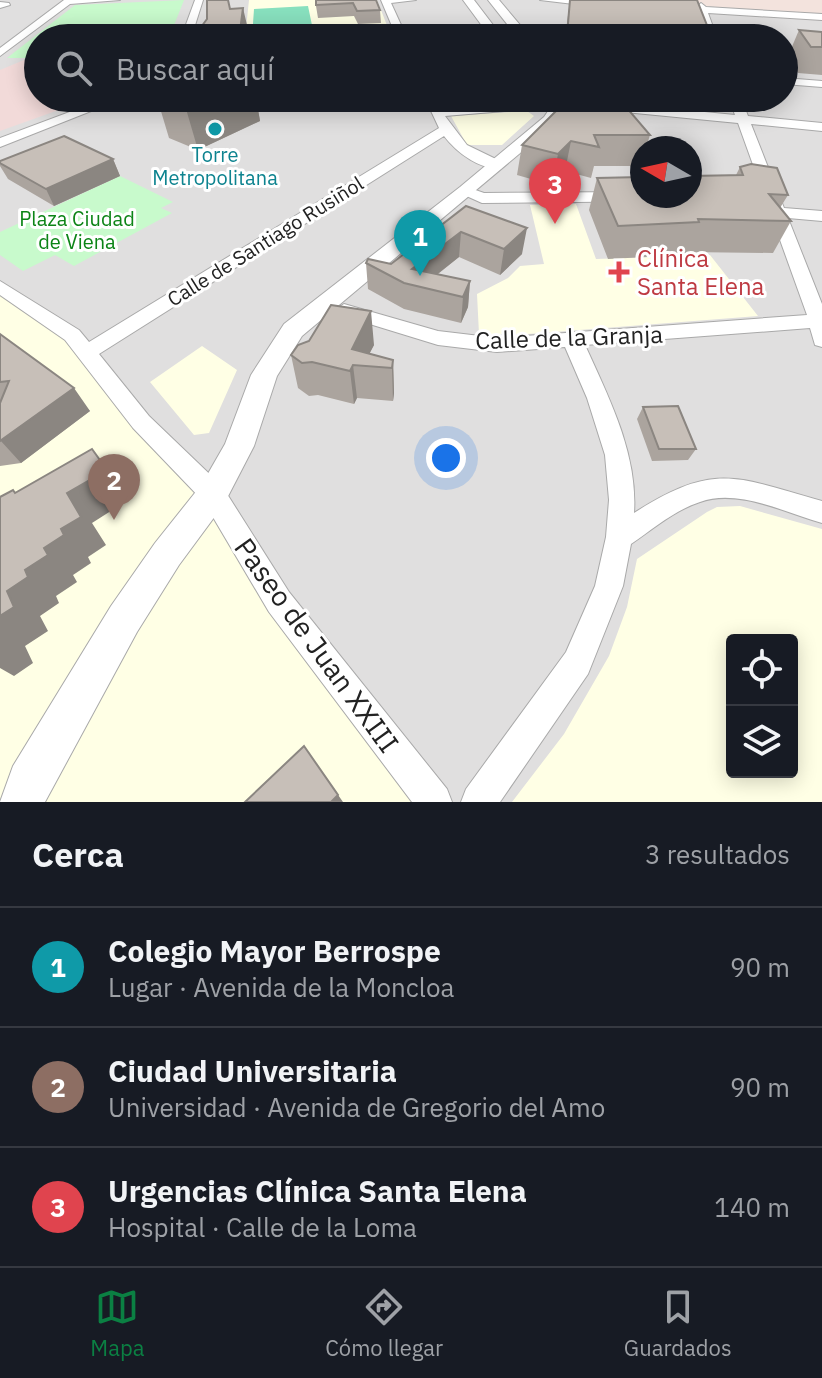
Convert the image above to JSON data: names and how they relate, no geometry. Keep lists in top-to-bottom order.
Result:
{
  "streets": {
    "street": ["Calle de Santiago Rusiñol", "Calle de la Granja", "Paseo de Juan XXIII"]
  },
  "crossings": [
    ["Calle de Santiago Rusiñol", "Paseo de Juan XXIII"]
  ],
  "parks": ["Plaza Ciudad de Viena"],
  "places": {
    "other": ["Torre Metropolitana"],
    "health": ["Clínica Santa Elena"]
  },
  "north": "left",
  "page": {
    "search": "Buscar aquí",
    "pins": ["3", "1", "2"],
    "heading": ["Cerca", "3 resultados"],
    "list": [
      {
        "mark": "1",
        "name": "Colegio Mayor Berrospe",
        "note": "Lugar · Avenida de la Moncloa",
        "value": "90 m"
      },
      {
        "mark": "2",
        "name": "Ciudad Universitaria",
        "note": "Universidad · Avenida de Gregorio del Amo",
        "value": "90 m"
      },
      {
        "mark": "3",
        "name": "Urgencias Clínica Santa Elena",
        "note": "Hospital · Calle de la Loma",
        "value": "140 m"
      }
    ],
    "nav": ["Mapa", "Cómo llegar", "Guardados"]
  }
}
